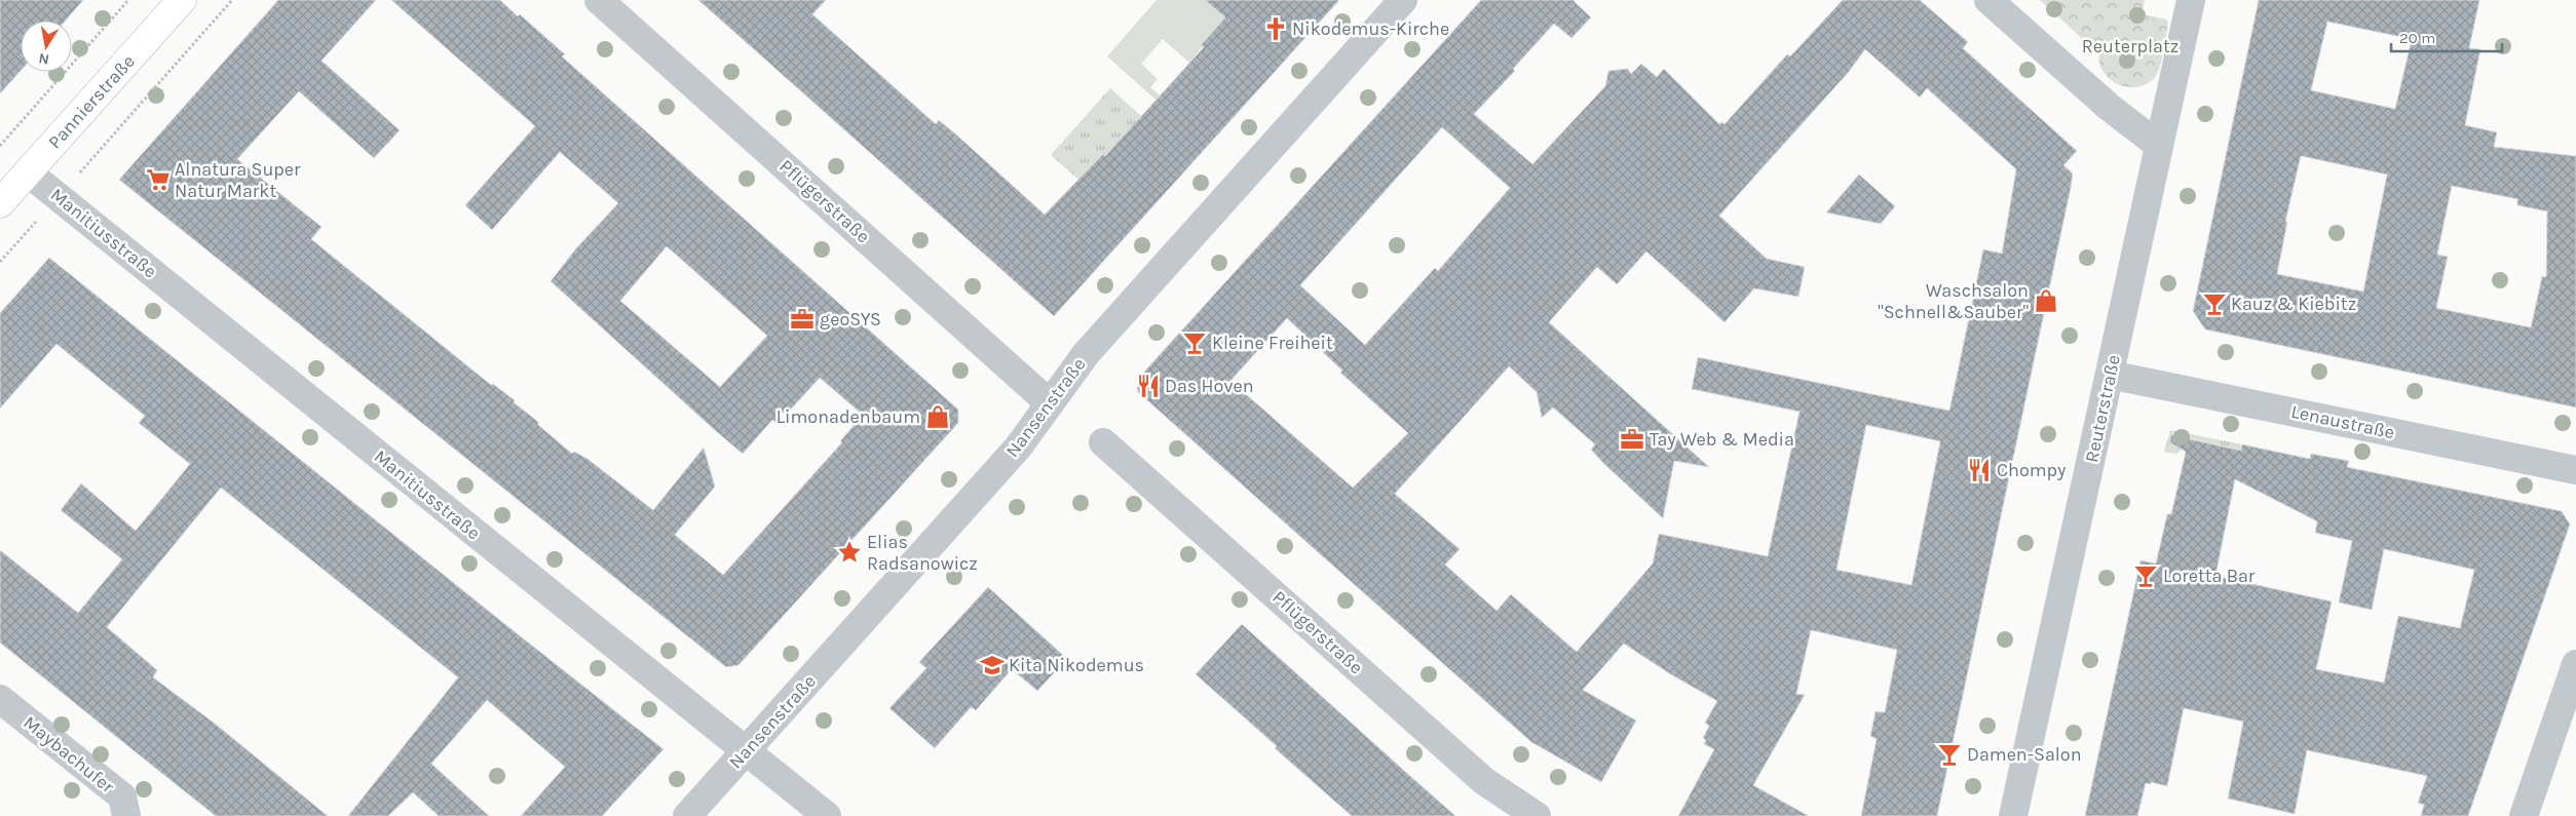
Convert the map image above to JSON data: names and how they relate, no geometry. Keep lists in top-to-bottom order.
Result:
{
  "streets": {
    "street": [
      "Pannierstraße",
      "Pflügerstraße",
      "Manitiusstraße",
      "Nansenstraße",
      "Reuterstraße",
      "Lenaustraße",
      "Maybachufer"
    ]
  },
  "crossings": [
    ["Pannierstraße", "Manitiusstraße"],
    ["Pflügerstraße", "Nansenstraße"],
    ["Manitiusstraße", "Nansenstraße"],
    ["Reuterstraße", "Lenaustraße"]
  ],
  "parks": ["Reuterplatz"],
  "places": {
    "church": ["Nikodemus-Kirche"],
    "supermarket": ["Alnatura Super Natur Markt"],
    "shop": ["Waschsalon \"Schnell&Sauber\"", "Limonadenbaum"],
    "bar": [
      "Kauz & Kiebitz",
      "Kleine Freiheit",
      "Loretta Bar",
      "Damen-Salon"
    ],
    "office": ["geoSYS", "Tay Web & Media"],
    "restaurant": ["Das Hoven", "Chompy"],
    "place": ["Elias Radsanowicz"],
    "school or university": ["Kita Nikodemus"]
  },
  "scale_bar": "20 m",
  "north": "bottom"
}
